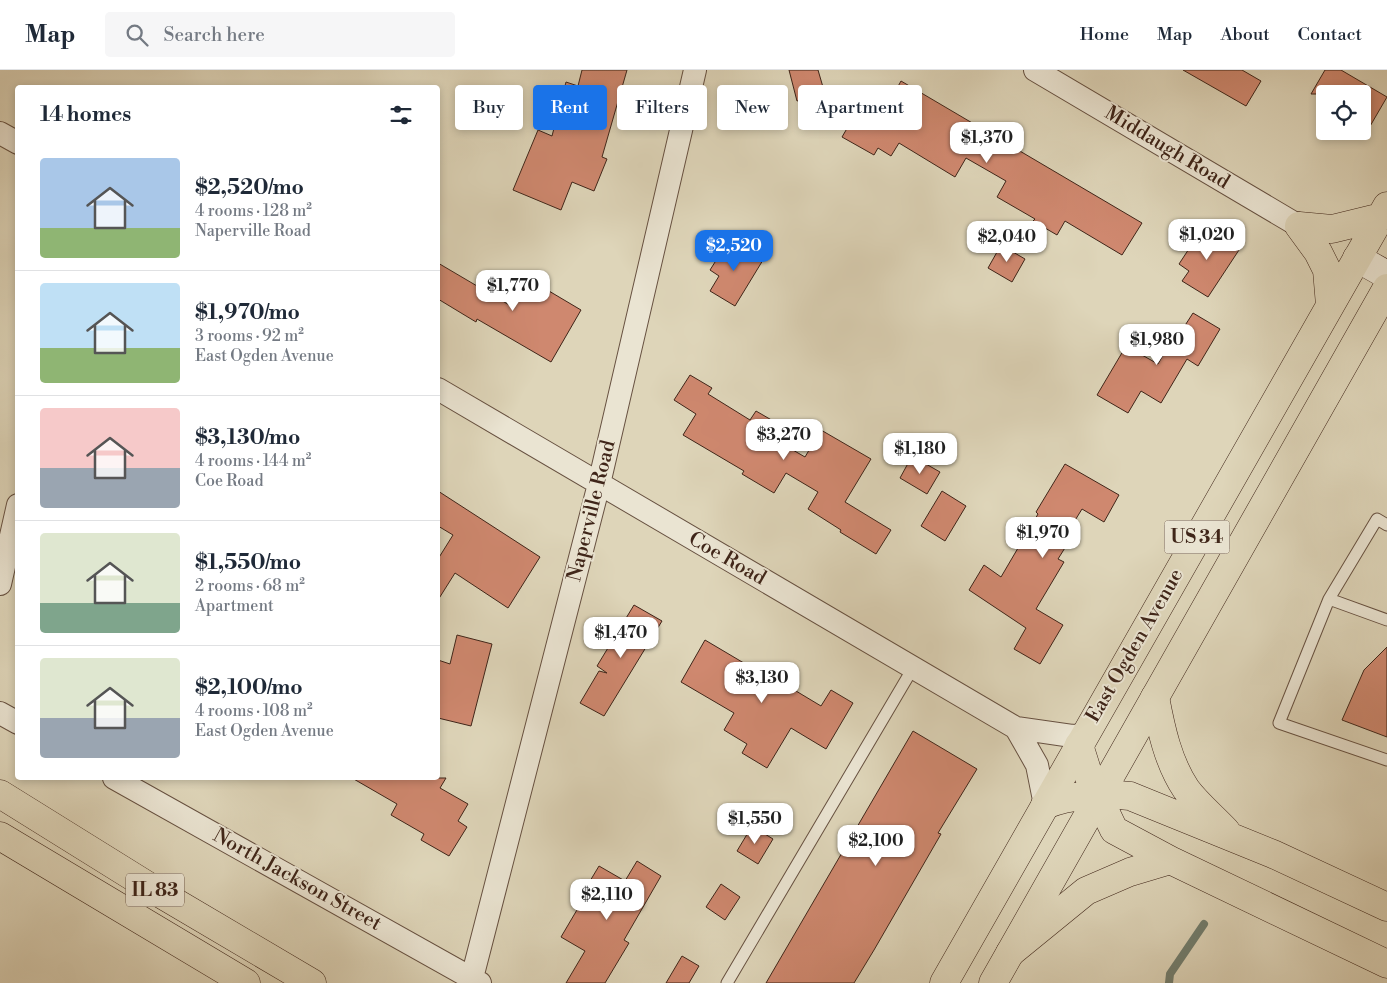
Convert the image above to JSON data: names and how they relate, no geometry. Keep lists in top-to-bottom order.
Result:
{
  "streets": {
    "main road": ["US 34", "East Ogden Avenue", "IL 83"],
    "street": [
      "Middaugh Road",
      "Naperville Road",
      "Coe Road",
      "North Jackson Street"
    ]
  },
  "crossings": [
    ["Naperville Road", "Coe Road"],
    ["Naperville Road", "North Jackson Street"],
    ["Coe Road", "East Ogden Avenue"]
  ],
  "page": {
    "header": "Map",
    "search": "Search here",
    "nav": [
      "Home",
      "Map",
      "About",
      "Contact"
    ],
    "chip": [
      "Buy",
      "Rent",
      "Filters",
      "New",
      "Apartment"
    ],
    "heading": "14 homes",
    "price": [
      "$1,370",
      "$1,020",
      "$2,040",
      "$2,520",
      "$1,770",
      "$1,980",
      "$3,270",
      "$1,180",
      "$1,970",
      "$1,470",
      "$3,130",
      "$1,550",
      "$2,100",
      "$2,110"
    ],
    "list": [
      {
        "name": "$2,520/mo",
        "note": "4 rooms · 128 m² · Naperville Road"
      },
      {
        "name": "$1,970/mo",
        "note": "3 rooms · 92 m² · East Ogden Avenue"
      },
      {
        "name": "$3,130/mo",
        "note": "4 rooms · 144 m² · Coe Road"
      },
      {
        "name": "$1,550/mo",
        "note": "2 rooms · 68 m² · Apartment"
      },
      {
        "name": "$2,100/mo",
        "note": "4 rooms · 108 m² · East Ogden Avenue"
      }
    ]
  }
}
